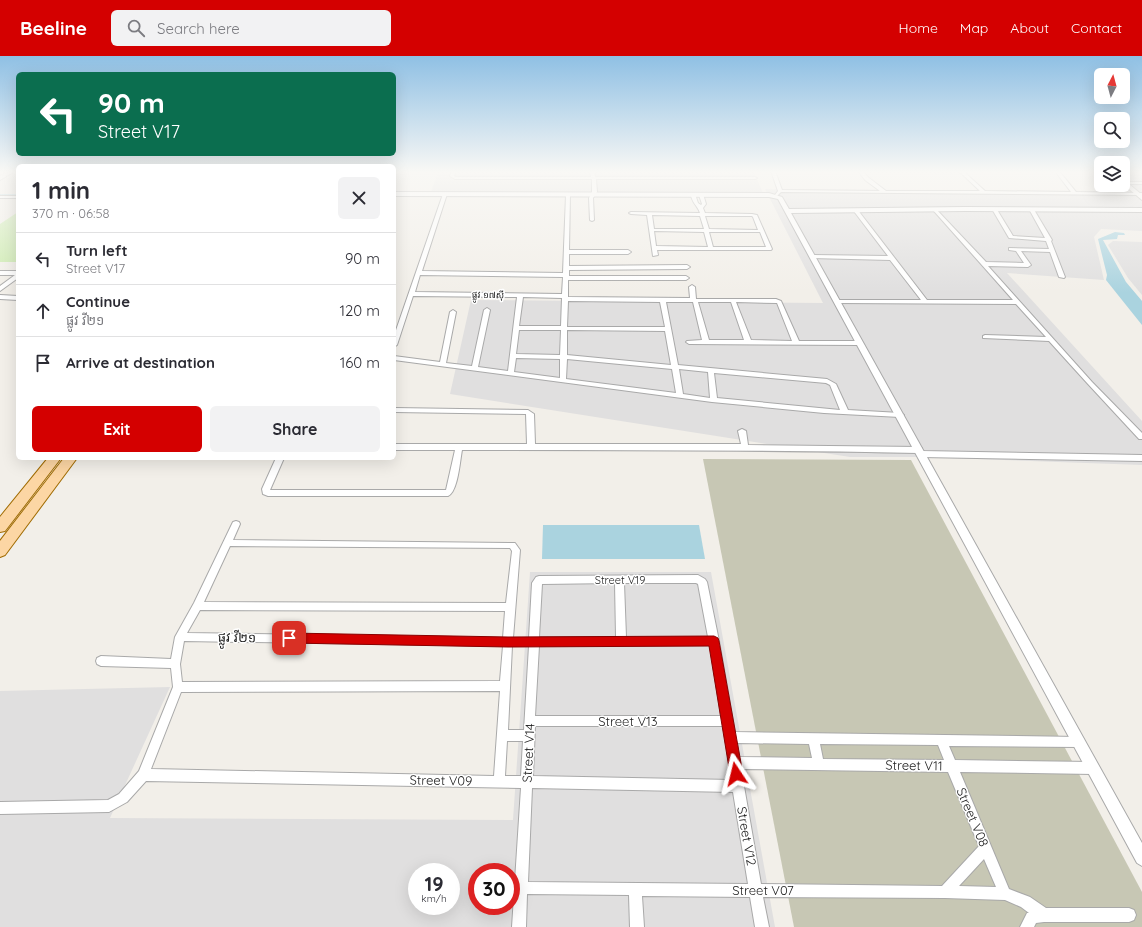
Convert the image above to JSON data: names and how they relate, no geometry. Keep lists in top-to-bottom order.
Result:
{
  "streets": {
    "street": [
      "ផ្លូវ ១៧ស៊ី",
      "Street V19",
      "ផ្លូវ វី២១",
      "Street V13",
      "Street V14",
      "Street V11",
      "Street V09",
      "Street V08",
      "Street V12",
      "Street V07"
    ]
  },
  "crossings": [
    ["Street V19", "Street V14"],
    ["Street V19", "Street V12"],
    ["ផ្លូវ វី២១", "Street V14"],
    ["ផ្លូវ វី២១", "Street V12"],
    ["Street V13", "Street V14"],
    ["Street V13", "Street V12"],
    ["Street V14", "Street V09"],
    ["Street V14", "Street V07"],
    ["Street V11", "Street V08"],
    ["Street V11", "Street V12"],
    ["Street V09", "Street V12"],
    ["Street V08", "Street V07"],
    ["Street V12", "Street V07"]
  ],
  "north": "top",
  "page": {
    "header": "Beeline",
    "search": "Search here",
    "nav": [
      "Home",
      "Map",
      "About",
      "Contact"
    ],
    "turn": ["90 m", "Street V17"],
    "heading": ["1 min", "370 m · 06:58"],
    "list": [
      {
        "name": "Turn left",
        "note": "Street V17",
        "value": "90 m"
      },
      {
        "name": "Continue",
        "note": "ផ្លូវ វី២១",
        "value": "120 m"
      },
      {
        "name": "Arrive at destination",
        "value": "160 m"
      }
    ],
    "buttons": ["Exit", "Share"],
    "speed": "19 km/h",
    "limit": "30"
  }
}
